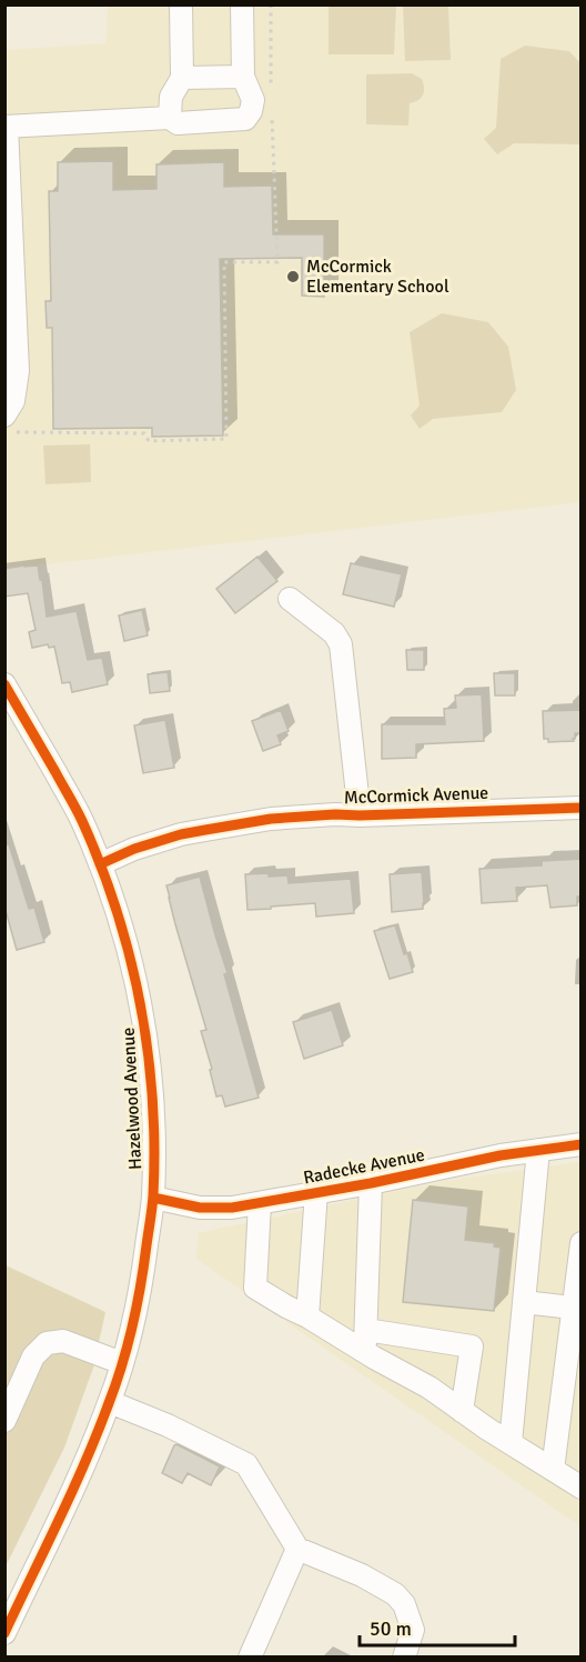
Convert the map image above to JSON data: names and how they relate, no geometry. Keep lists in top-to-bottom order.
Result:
{
  "streets": {
    "street": ["McCormick Avenue", "Hazelwood Avenue", "Radecke Avenue"]
  },
  "crossings": [
    ["McCormick Avenue", "Hazelwood Avenue"],
    ["Hazelwood Avenue", "Radecke Avenue"]
  ],
  "places": ["McCormick Elementary School"],
  "scale_bar": "50 m"
}
